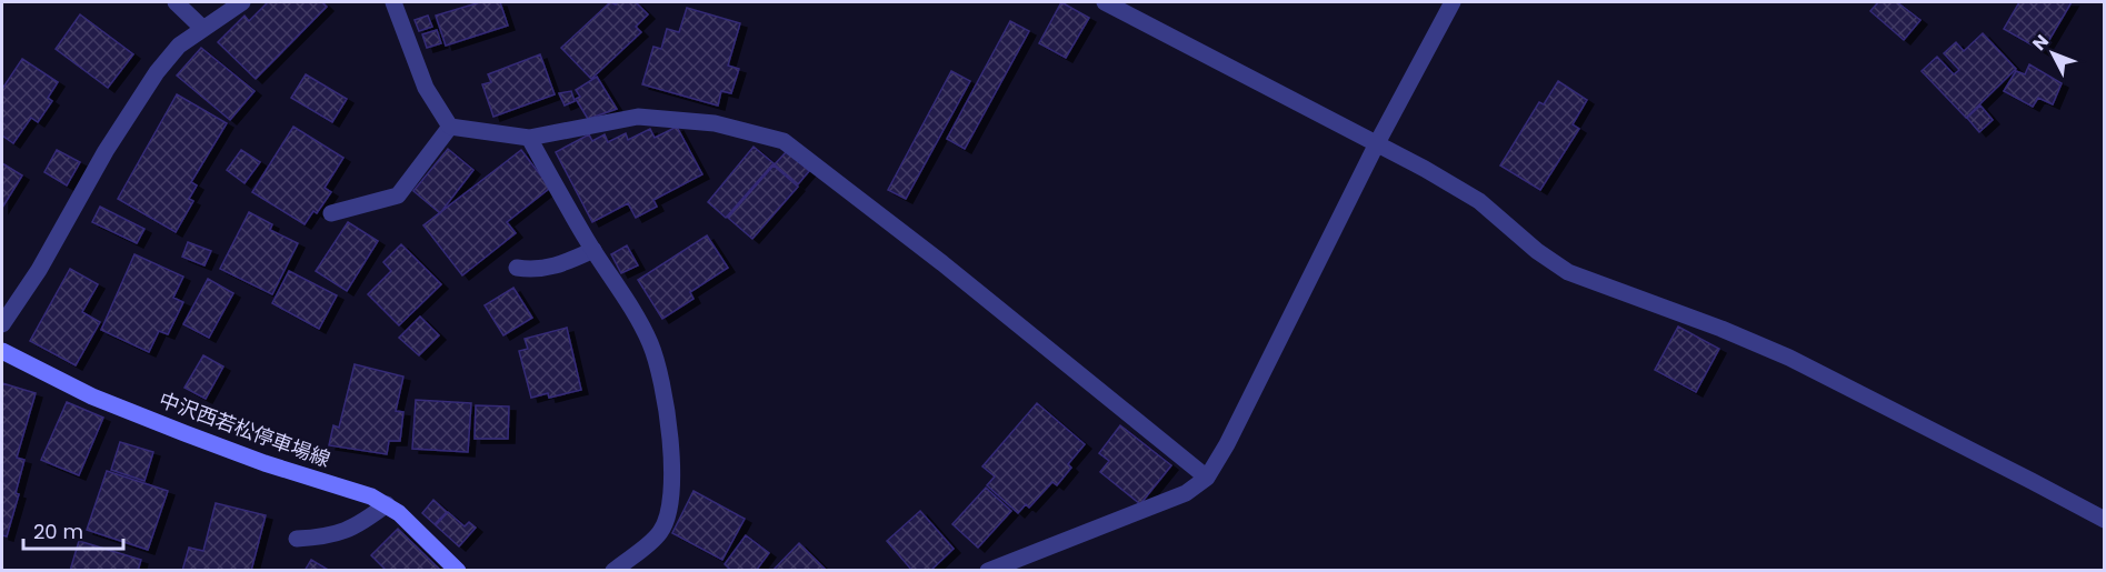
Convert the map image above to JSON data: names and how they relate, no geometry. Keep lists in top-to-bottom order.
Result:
{
  "streets": {
    "main road": ["中沢西若松停車場線"]
  },
  "scale_bar": "20 m",
  "north": "top left"
}
